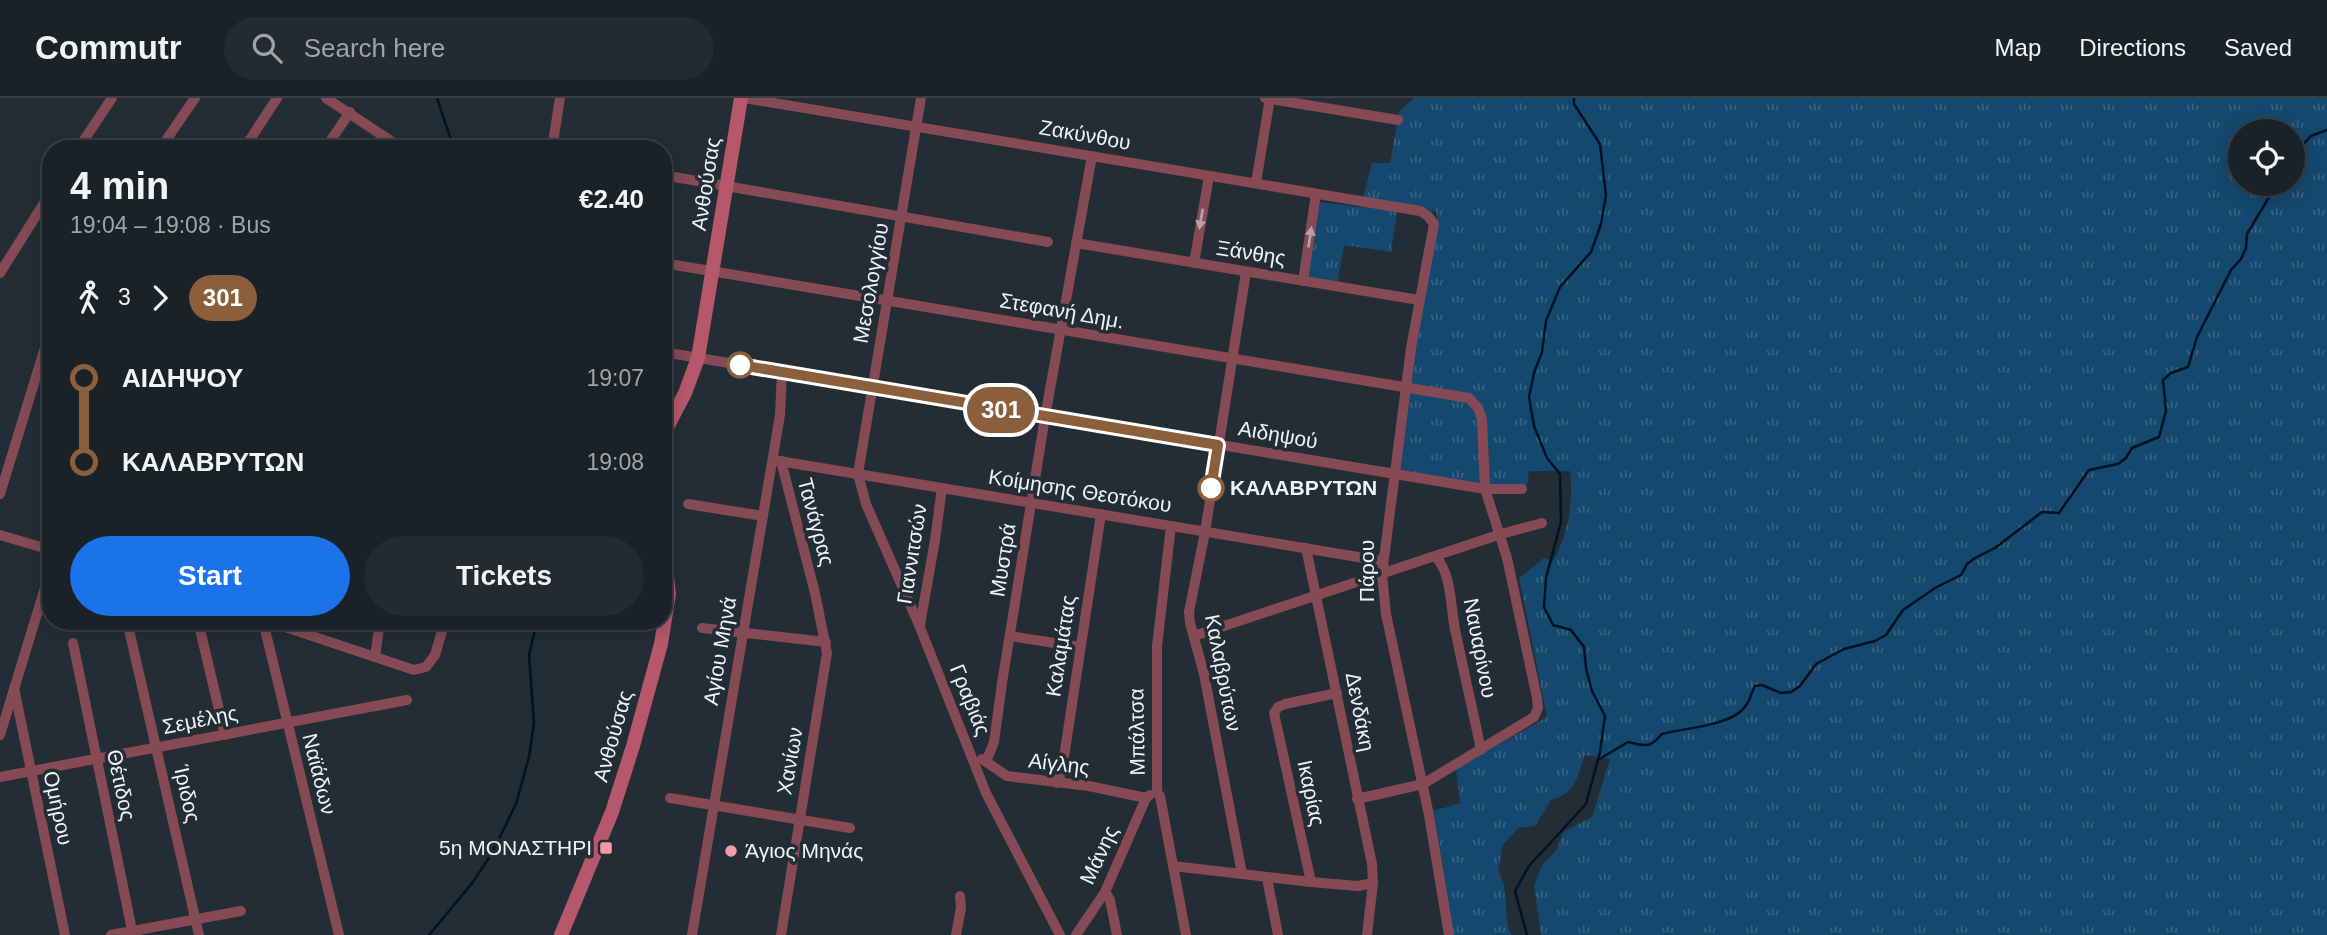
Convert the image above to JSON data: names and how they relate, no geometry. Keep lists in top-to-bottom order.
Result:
{
  "streets": {
    "street": [
      "Ζακύνθου",
      "Ανθούσας",
      "Ξάνθης",
      "Μεσολογγίου",
      "Στεφανή Δημ.",
      "Αιδηψού",
      "Κοίμησης Θεοτόκου",
      "Τανάγρας",
      "Γιαννιτσών",
      "Μυστρά",
      "Πάρου",
      "Καλαμάτας",
      "Ναυαρίνου",
      "Αγίου Μηνά",
      "Καλαβρύτων",
      "Γραβιάς",
      "Δενδάκη",
      "Σεμέλης",
      "Μπάλτσα",
      "Χανίων",
      "Αίγλης",
      "Ναϊάδων",
      "Θέτιδος",
      "Ικαρίας",
      "Ίριδος",
      "Ομήρου",
      "Μάνης"
    ]
  },
  "crossings": [
    ["Ζακύνθου", "Ανθούσας"],
    ["Ζακύνθου", "Μεσολογγίου"],
    ["Ζακύνθου", "Μυστρά"],
    ["Ζακύνθου", "Πάρου"],
    ["Ανθούσας", "Στεφανή Δημ."],
    ["Ανθούσας", "Αιδηψού"],
    ["Ξάνθης", "Μυστρά"],
    ["Ξάνθης", "Πάρου"],
    ["Ξάνθης", "Καλαβρύτων"],
    ["Μεσολογγίου", "Στεφανή Δημ."],
    ["Μεσολογγίου", "Αιδηψού"],
    ["Μεσολογγίου", "Κοίμησης Θεοτόκου"],
    ["Μεσολογγίου", "Γραβιάς"],
    ["Στεφανή Δημ.", "Αιδηψού"],
    ["Στεφανή Δημ.", "Μυστρά"],
    ["Στεφανή Δημ.", "Πάρου"],
    ["Στεφανή Δημ.", "Καλαβρύτων"],
    ["Αιδηψού", "Μυστρά"],
    ["Αιδηψού", "Πάρου"],
    ["Αιδηψού", "Αγίου Μηνά"],
    ["Αιδηψού", "Καλαβρύτων"],
    ["Κοίμησης Θεοτόκου", "Τανάγρας"],
    ["Κοίμησης Θεοτόκου", "Γιαννιτσών"],
    ["Κοίμησης Θεοτόκου", "Μυστρά"],
    ["Κοίμησης Θεοτόκου", "Πάρου"],
    ["Κοίμησης Θεοτόκου", "Καλαμάτας"],
    ["Κοίμησης Θεοτόκου", "Αγίου Μηνά"],
    ["Κοίμησης Θεοτόκου", "Καλαβρύτων"],
    ["Κοίμησης Θεοτόκου", "Γραβιάς"],
    ["Κοίμησης Θεοτόκου", "Δενδάκη"],
    ["Κοίμησης Θεοτόκου", "Μπάλτσα"],
    ["Τανάγρας", "Αγίου Μηνά"],
    ["Τανάγρας", "Χανίων"],
    ["Γιαννιτσών", "Γραβιάς"],
    ["Μυστρά", "Αίγλης"],
    ["Καλαμάτας", "Αίγλης"],
    ["Γραβιάς", "Αίγλης"],
    ["Δενδάκη", "Ικαρίας"],
    ["Σεμέλης", "Ναϊάδων"],
    ["Σεμέλης", "Θέτιδος"],
    ["Σεμέλης", "Ίριδος"],
    ["Σεμέλης", "Ομήρου"],
    ["Αίγλης", "Μάνης"]
  ],
  "places": {
    "other": ["ΚΑΛΑΒΡΥΤΩΝ", "Άγιος Μηνάς"],
    "transit": ["5η ΜΟΝΑΣΤΗΡΙ"]
  },
  "lines": ["bus line 301"],
  "page": {
    "header": "Commutr",
    "search": "Search here",
    "nav": ["Map", "Directions", "Saved"],
    "on_map": "301",
    "heading": ["4 min", "19:04 – 19:08 · Bus", "€2.40"],
    "legs": ["3", "301"],
    "list": [
      {
        "name": "ΑΙΔΗΨΟΥ",
        "value": "19:07"
      },
      {
        "name": "ΚΑΛΑΒΡΥΤΩΝ",
        "value": "19:08"
      }
    ],
    "buttons": ["Start", "Tickets"]
  }
}
